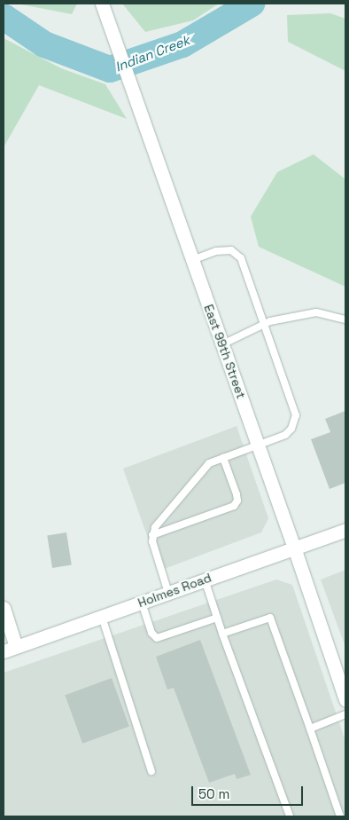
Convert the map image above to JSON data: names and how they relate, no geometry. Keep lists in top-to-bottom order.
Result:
{
  "streets": {
    "street": ["East 99th Street", "Holmes Road"]
  },
  "crossings": [
    ["East 99th Street", "Holmes Road"]
  ],
  "water": ["Indian Creek"],
  "scale_bar": "50 m"
}
